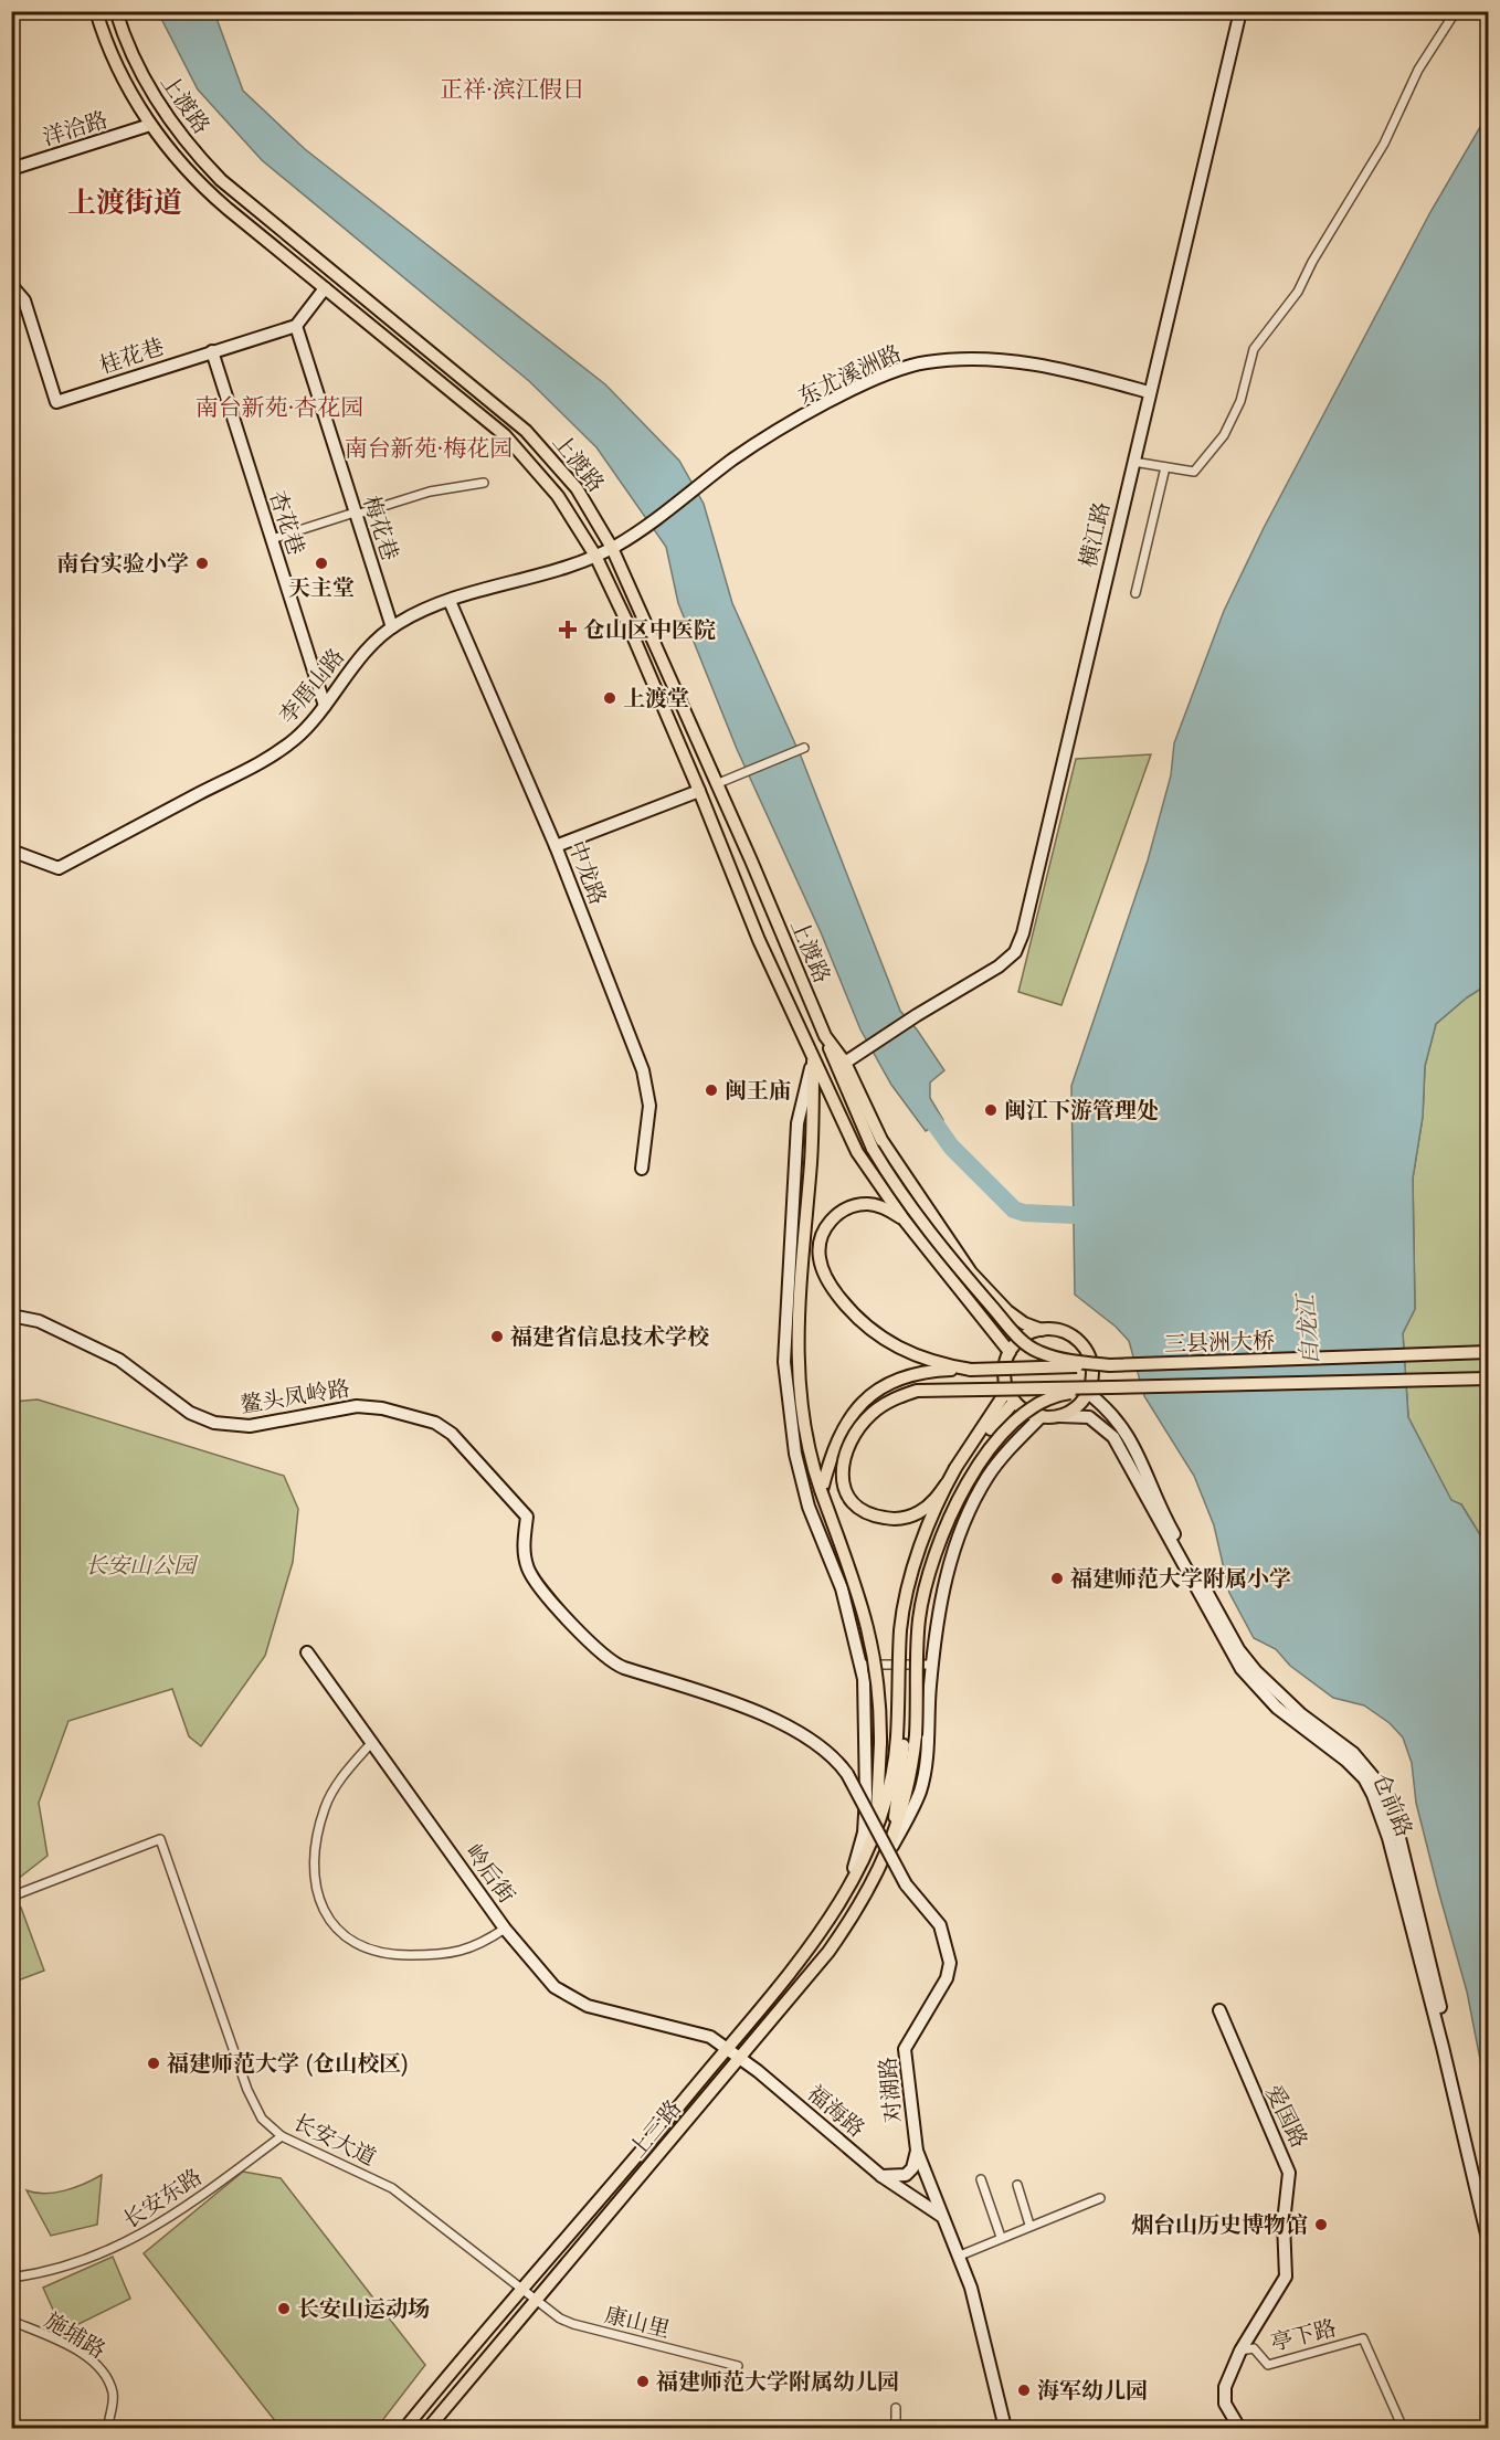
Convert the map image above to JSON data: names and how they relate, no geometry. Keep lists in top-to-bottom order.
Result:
{
  "streets": {
    "main road": ["上渡路", "三县洲大桥", "上三路"],
    "street": [
      "洋洽路",
      "桂花巷",
      "东尤溪洲路",
      "杏花巷",
      "梅花巷",
      "横江路",
      "李厝山路",
      "中龙路",
      "鳌头凤岭路",
      "仓前路",
      "岭后街",
      "对湖路",
      "福海路",
      "爱国路",
      "长安大道",
      "长安东路",
      "康山里",
      "施埔路",
      "亭下路"
    ]
  },
  "crossings": [
    ["上渡路", "洋洽路"],
    ["上渡路", "东尤溪洲路"],
    ["上渡路", "横江路"],
    ["上渡路", "李厝山路"],
    ["上渡路", "仓前路"],
    ["桂花巷", "杏花巷"],
    ["桂花巷", "梅花巷"],
    ["东尤溪洲路", "横江路"],
    ["东尤溪洲路", "李厝山路"],
    ["杏花巷", "李厝山路"],
    ["梅花巷", "李厝山路"],
    ["李厝山路", "中龙路"],
    ["鳌头凤岭路", "对湖路"],
    ["岭后街", "福海路"],
    ["岭后街", "上三路"],
    ["对湖路", "福海路"],
    ["福海路", "上三路"],
    ["爱国路", "亭下路"],
    ["上三路", "长安大道"],
    ["上三路", "康山里"],
    ["长安大道", "长安东路"],
    ["长安大道", "康山里"]
  ],
  "districts": [
    "正祥·滨江假日",
    "上渡街道",
    "南台新苑·杏花园",
    "南台新苑·梅花园"
  ],
  "water": ["白龙江"],
  "parks": ["长安山公园"],
  "places": {
    "other": [
      "南台实验小学",
      "天主堂",
      "上渡堂",
      "闽王庙",
      "闽江下游管理处",
      "福建省信息技术学校",
      "福建师范大学附属小学",
      "福建师范大学 (仓山校区)",
      "烟台山历史博物馆",
      "长安山运动场",
      "福建师范大学附属幼儿园",
      "海军幼儿园"
    ],
    "health": ["仓山区中医院"]
  }
}
